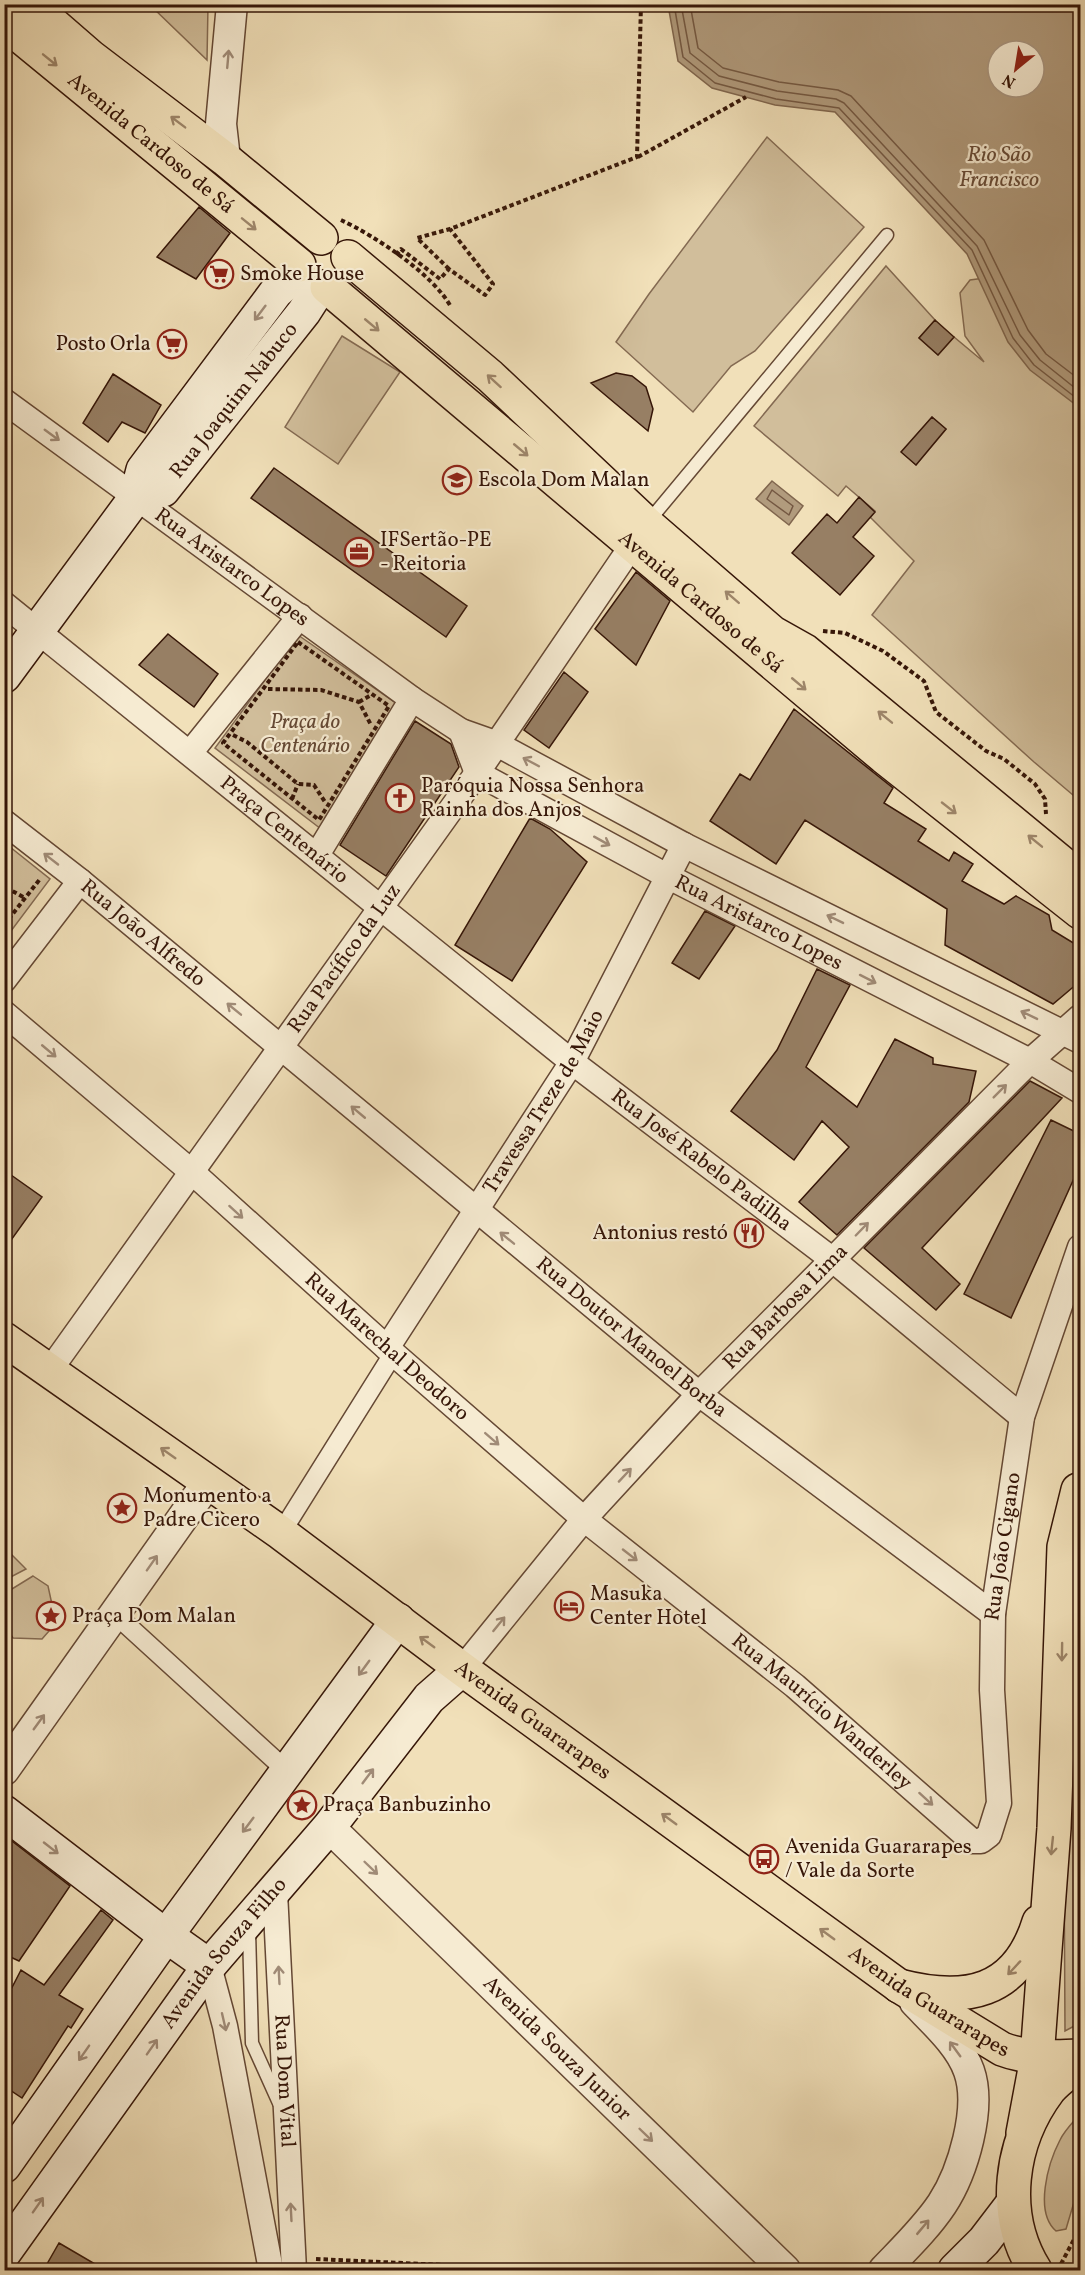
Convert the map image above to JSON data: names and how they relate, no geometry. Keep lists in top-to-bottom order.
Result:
{
  "streets": {
    "main road": [
      "Avenida Cardoso de Sá",
      "Rua Joaquim Nabuco",
      "Avenida Guararapes",
      "Avenida Souza Filho"
    ],
    "street": [
      "Rua Aristarco Lopes",
      "Praça Centenário",
      "Rua João Alfredo",
      "Rua Pacífico da Luz",
      "Travessa Treze de Maio",
      "Rua José Rabelo Padilha",
      "Rua Barbosa Lima",
      "Rua Doutor Manoel Borba",
      "Rua Marechal Deodoro",
      "Rua João Cigano",
      "Rua Maurício Wanderley",
      "Avenida Souza Junior",
      "Rua Dom Vital"
    ]
  },
  "crossings": [
    ["Avenida Cardoso de Sá", "Rua Joaquim Nabuco"],
    ["Avenida Cardoso de Sá", "Rua Pacífico da Luz"],
    ["Rua Joaquim Nabuco", "Rua Aristarco Lopes"],
    ["Rua Joaquim Nabuco", "Praça Centenário"],
    ["Rua Aristarco Lopes", "Rua Pacífico da Luz"],
    ["Rua Aristarco Lopes", "Travessa Treze de Maio"],
    ["Rua Aristarco Lopes", "Rua Barbosa Lima"],
    ["Praça Centenário", "Rua Pacífico da Luz"],
    ["Praça Centenário", "Rua José Rabelo Padilha"],
    ["Rua João Alfredo", "Rua Pacífico da Luz"],
    ["Rua João Alfredo", "Rua Doutor Manoel Borba"],
    ["Rua Pacífico da Luz", "Rua José Rabelo Padilha"],
    ["Rua Pacífico da Luz", "Rua Doutor Manoel Borba"],
    ["Rua Pacífico da Luz", "Rua Marechal Deodoro"],
    ["Rua Pacífico da Luz", "Avenida Guararapes"],
    ["Travessa Treze de Maio", "Rua José Rabelo Padilha"],
    ["Travessa Treze de Maio", "Rua Doutor Manoel Borba"],
    ["Travessa Treze de Maio", "Rua Marechal Deodoro"],
    ["Rua José Rabelo Padilha", "Rua Barbosa Lima"],
    ["Rua José Rabelo Padilha", "Rua João Cigano"],
    ["Rua Barbosa Lima", "Rua Doutor Manoel Borba"],
    ["Rua Barbosa Lima", "Rua Marechal Deodoro"],
    ["Rua Barbosa Lima", "Rua Maurício Wanderley"],
    ["Rua Barbosa Lima", "Avenida Guararapes"],
    ["Rua Barbosa Lima", "Avenida Souza Filho"],
    ["Rua Doutor Manoel Borba", "Rua João Cigano"],
    ["Rua Marechal Deodoro", "Rua Maurício Wanderley"],
    ["Rua João Cigano", "Rua Maurício Wanderley"],
    ["Avenida Guararapes", "Avenida Souza Filho"],
    ["Avenida Souza Filho", "Avenida Souza Junior"],
    ["Avenida Souza Filho", "Rua Dom Vital"]
  ],
  "one_way": [
    "Rua João Alfredo",
    "Rua Barbosa Lima",
    "Rua Doutor Manoel Borba",
    "Rua Marechal Deodoro",
    "Rua Maurício Wanderley",
    "Avenida Guararapes",
    "Avenida Souza Junior"
  ],
  "water": ["Rio São Francisco"],
  "parks": ["Praça do Centenário"],
  "places": {
    "supermarket": ["Smoke House", "Posto Orla"],
    "school or university": ["Escola Dom Malan"],
    "office": ["IFSertão-PE - Reitoria"],
    "church": ["Paróquia Nossa Senhora Rainha dos Anjos"],
    "restaurant": ["Antonius restó"],
    "place": ["Monumento a Padre Cicero", "Praça Dom Malan", "Praça Banbuzinho"],
    "hotel": ["Masuka Center Hotel"],
    "bus stop": ["Avenida Guararapes / Vale da Sorte"]
  },
  "north": "bottom left"
}
